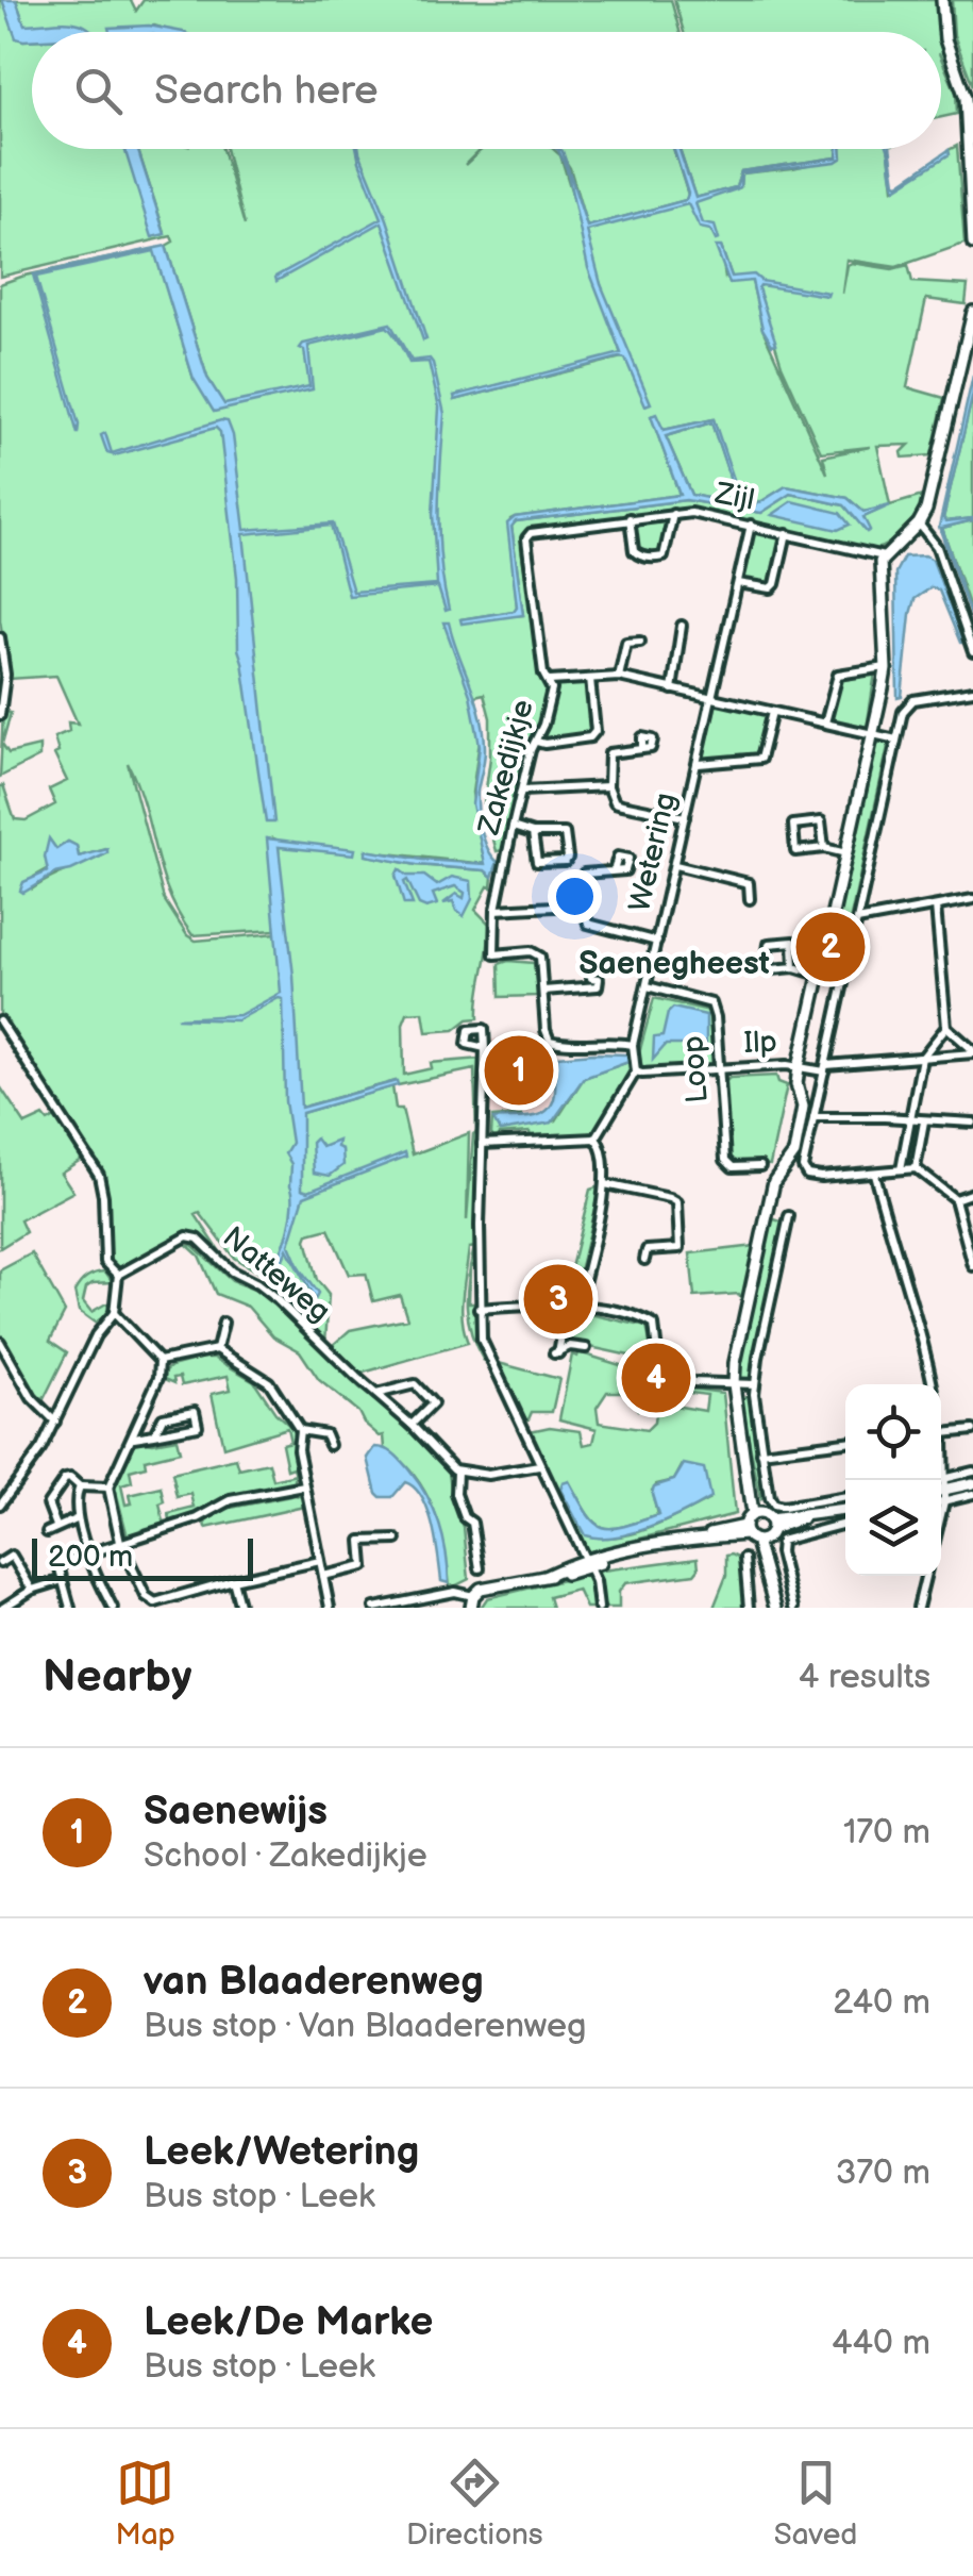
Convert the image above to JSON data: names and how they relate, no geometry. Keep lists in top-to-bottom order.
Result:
{
  "streets": {
    "street": [
      "Zijl",
      "Zakedijkje",
      "Wetering",
      "Ilp",
      "Loop",
      "Natteweg"
    ]
  },
  "crossings": [
    ["Zijl", "Zakedijkje"],
    ["Zijl", "Wetering"],
    ["Wetering", "Ilp"],
    ["Wetering", "Loop"],
    ["Ilp", "Loop"]
  ],
  "districts": ["Saenegheest"],
  "scale_bar": "200 m",
  "page": {
    "search": "Search here",
    "pins": [
      "2",
      "1",
      "3",
      "4"
    ],
    "scale": "200 m",
    "heading": ["Nearby", "4 results"],
    "list": [
      {
        "mark": "1",
        "name": "Saenewijs",
        "note": "School · Zakedijkje",
        "value": "170 m"
      },
      {
        "mark": "2",
        "name": "van Blaaderenweg",
        "note": "Bus stop · Van Blaaderenweg",
        "value": "240 m"
      },
      {
        "mark": "3",
        "name": "Leek/Wetering",
        "note": "Bus stop · Leek",
        "value": "370 m"
      },
      {
        "mark": "4",
        "name": "Leek/De Marke",
        "note": "Bus stop · Leek",
        "value": "440 m"
      }
    ],
    "nav": ["Map", "Directions", "Saved"]
  }
}
